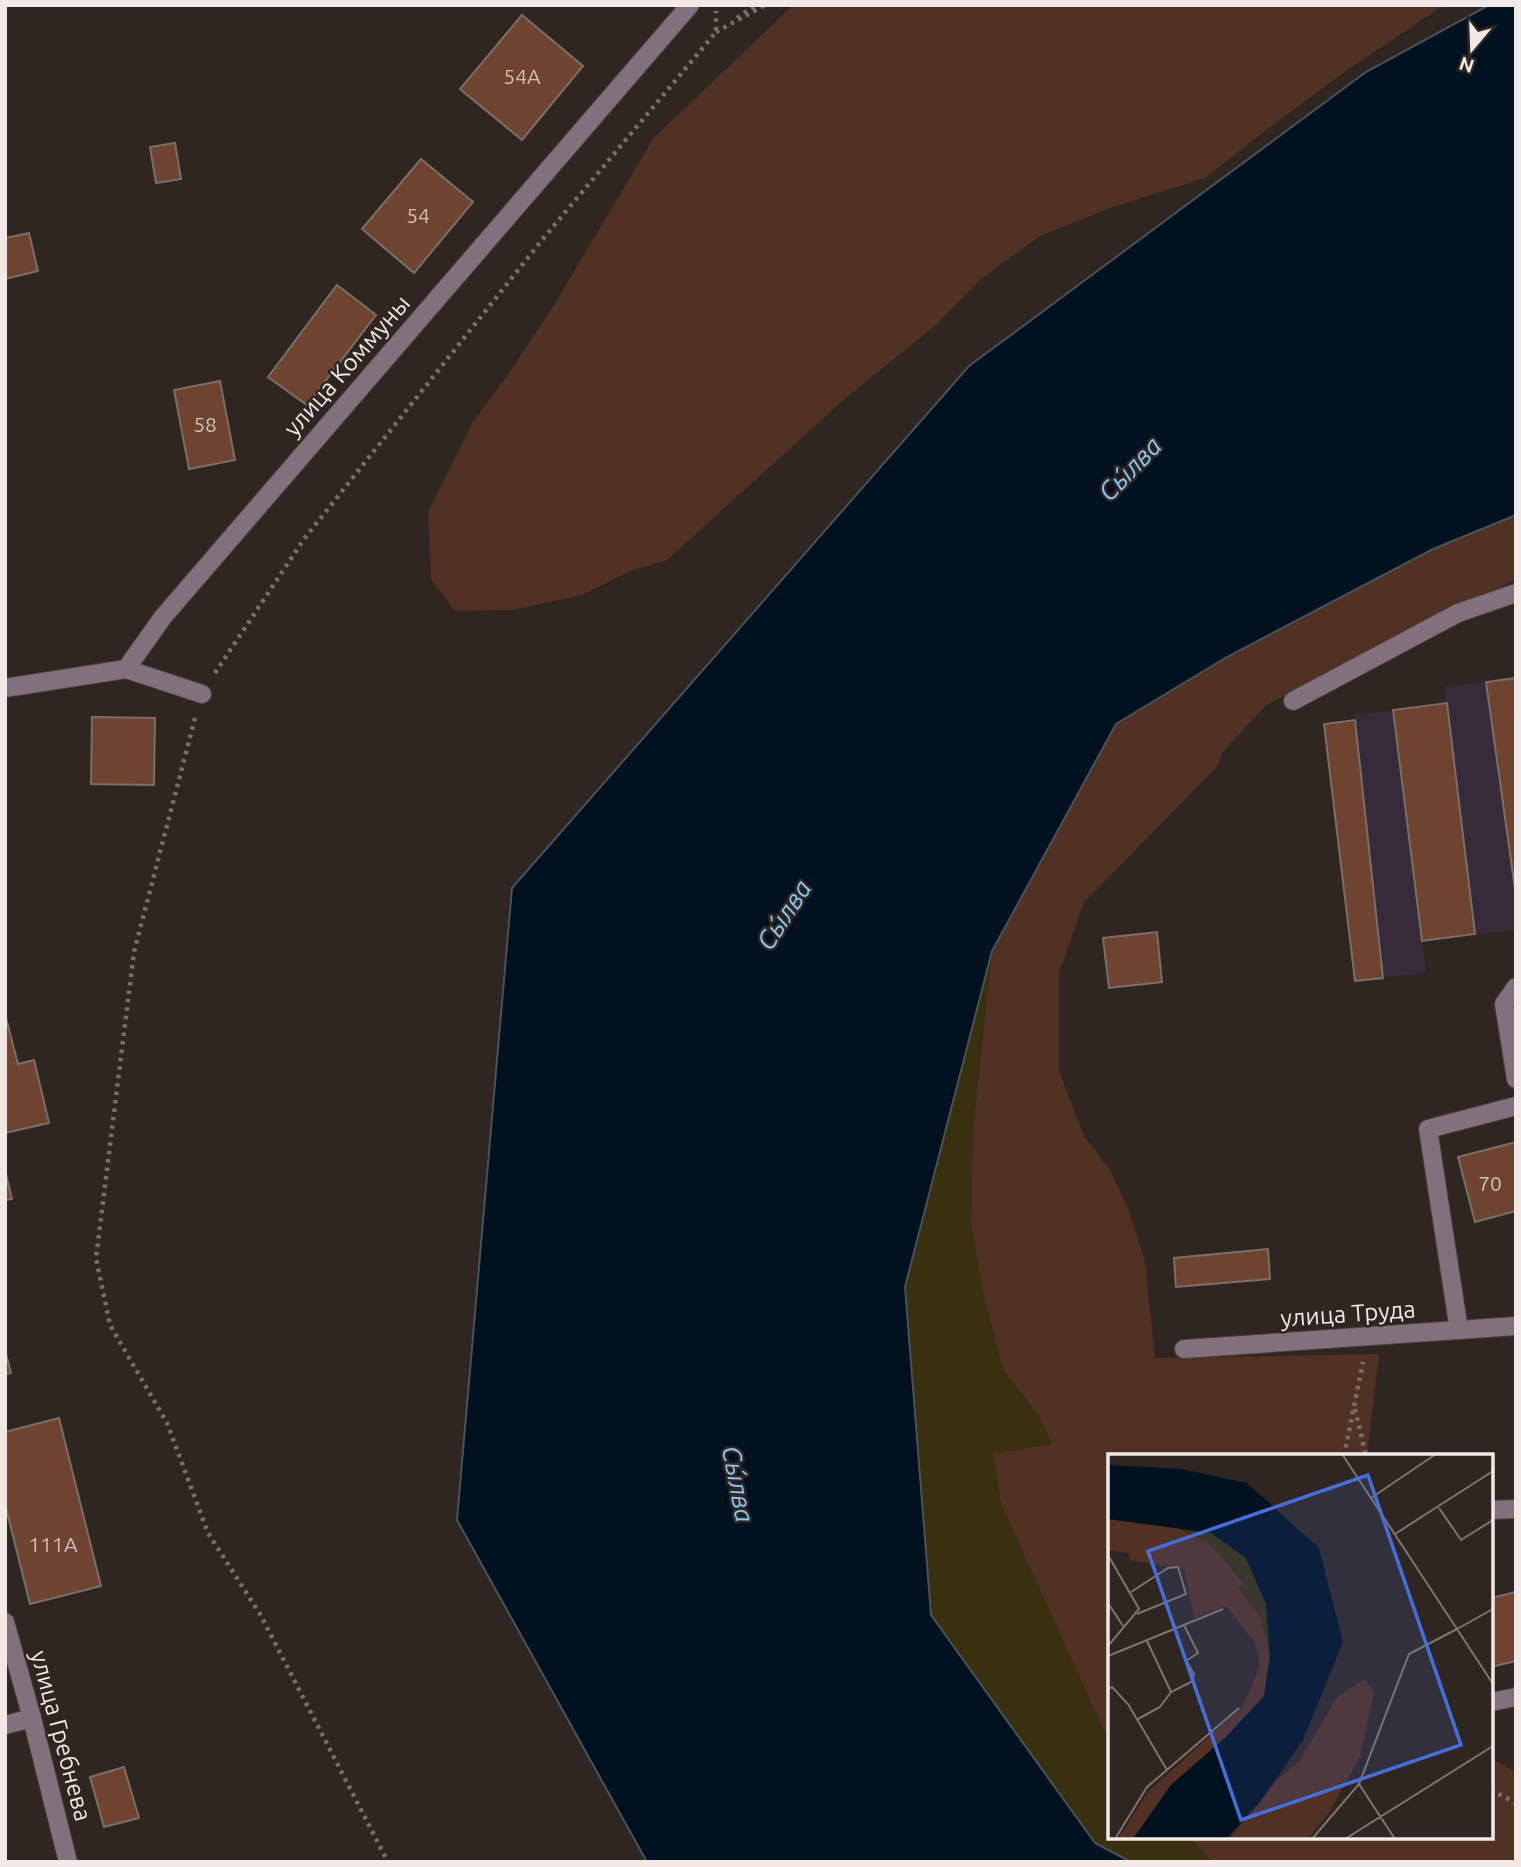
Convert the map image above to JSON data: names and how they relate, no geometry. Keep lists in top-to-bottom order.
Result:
{
  "streets": {
    "street": ["улица Коммуны", "улица Труда", "улица Гребнева"]
  },
  "water": ["Сы́лва"],
  "house_numbers": [
    "54А",
    "54",
    "58",
    "70",
    "111А"
  ],
  "north": "bottom"
}
